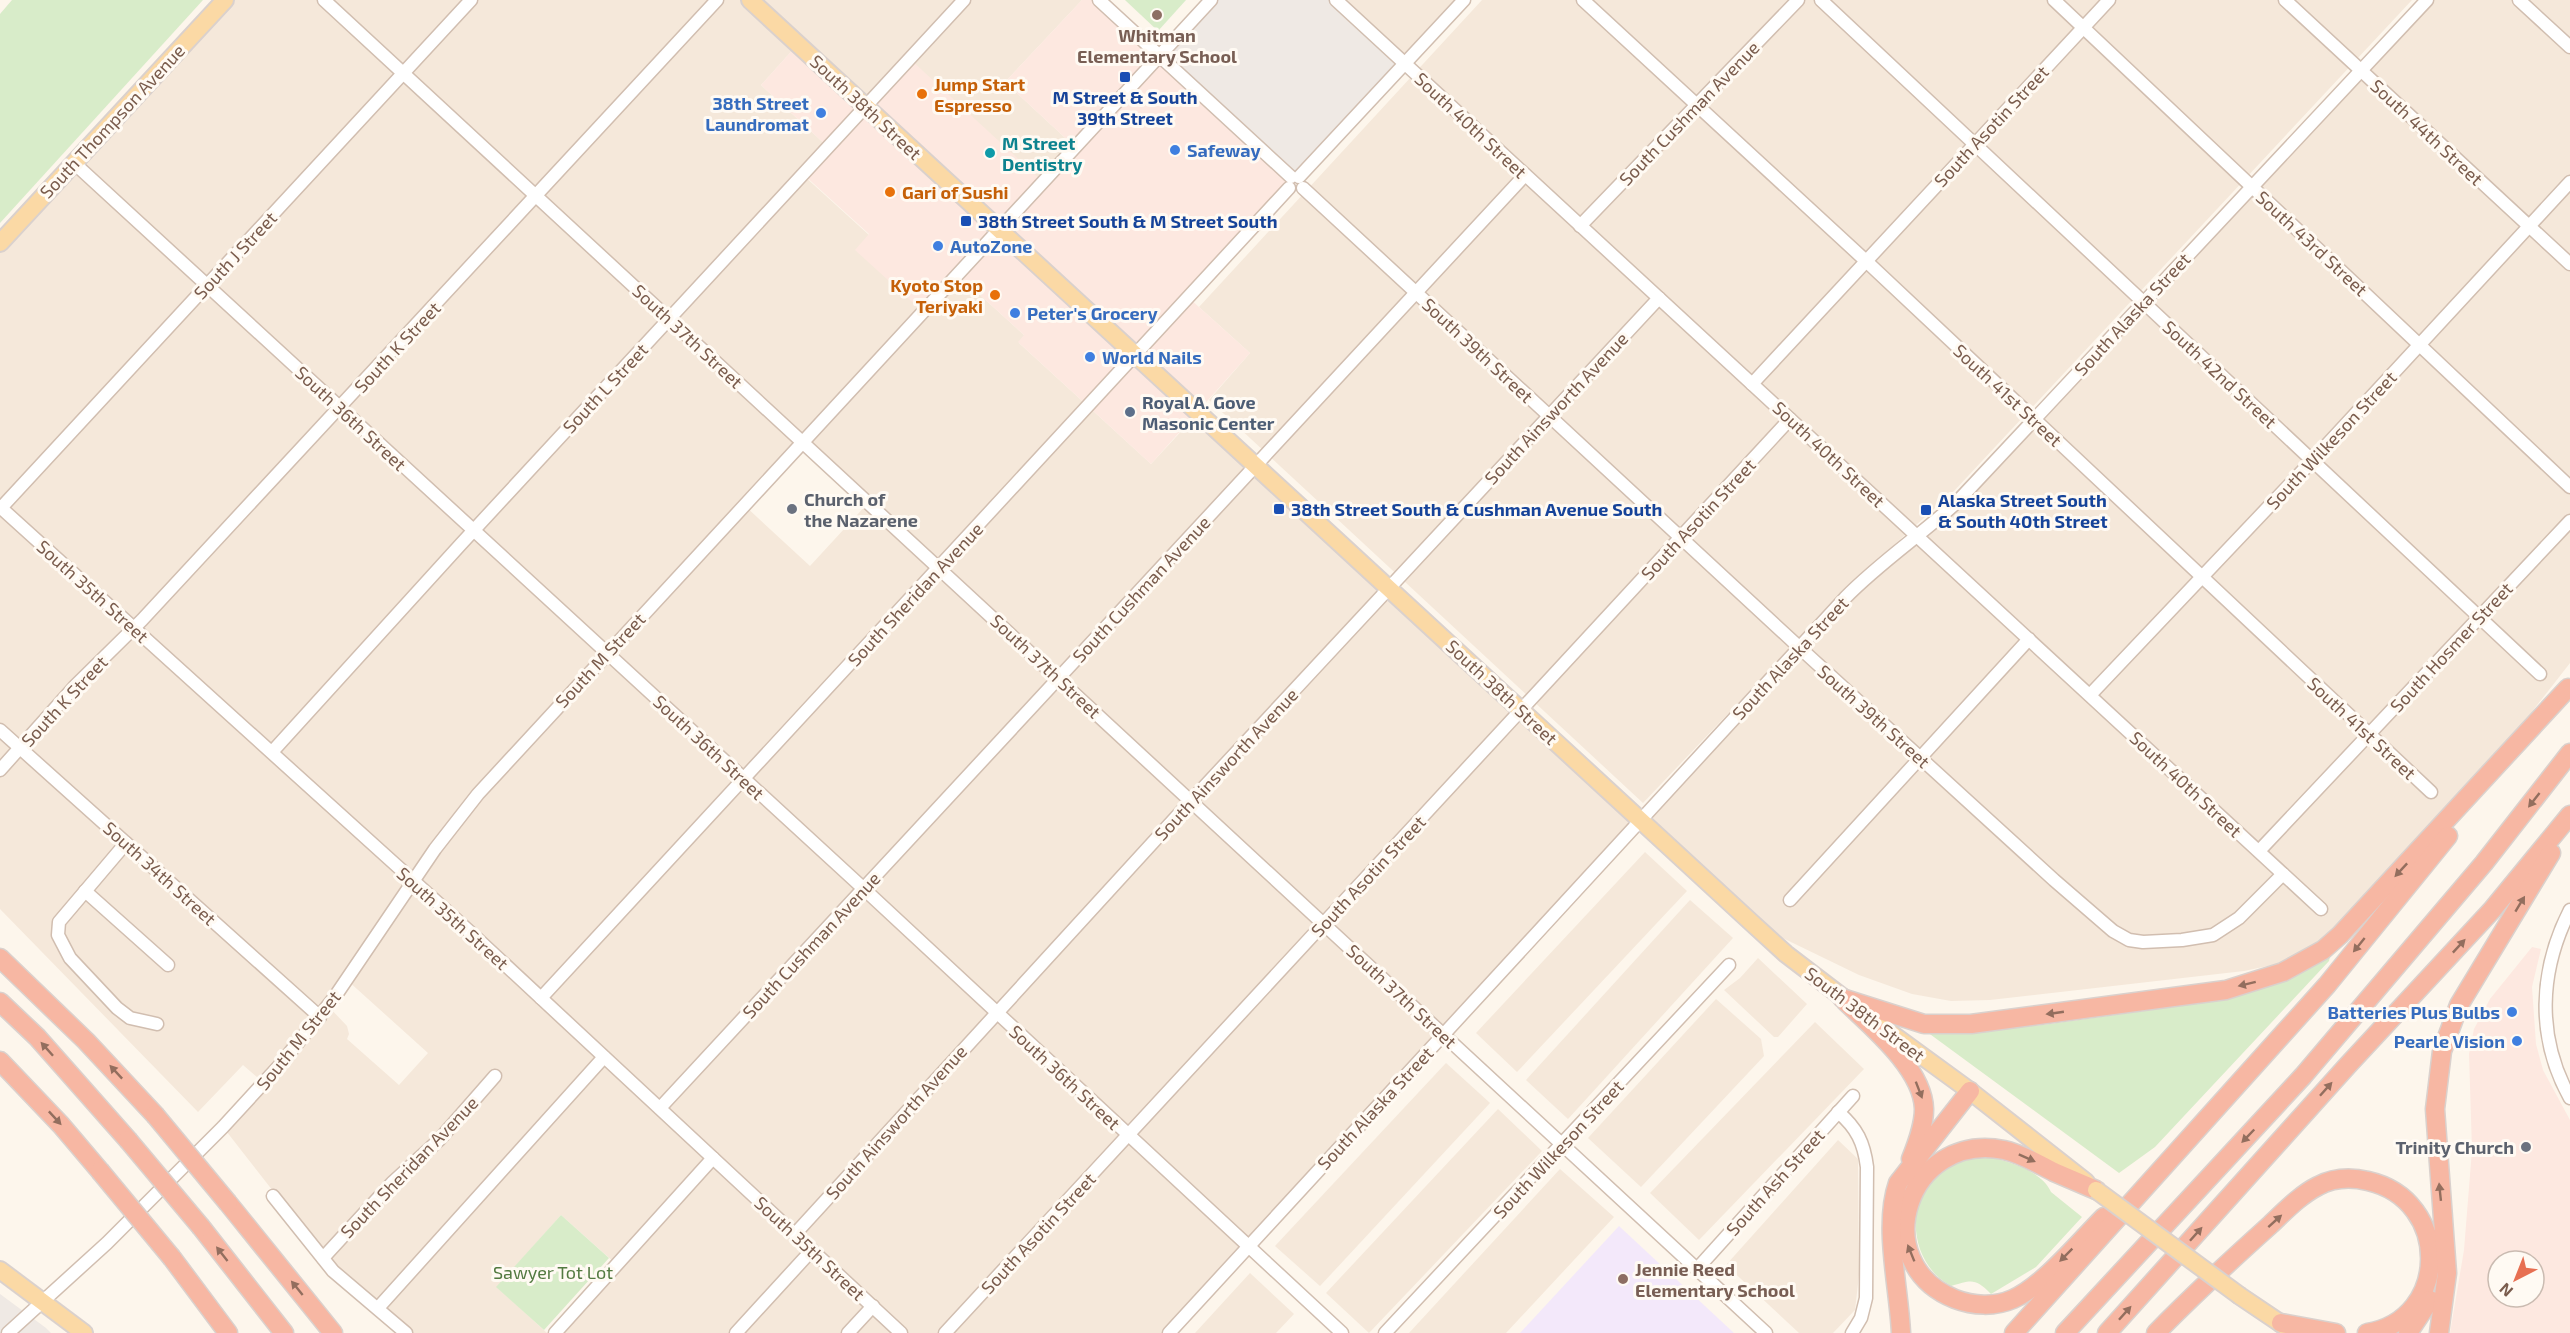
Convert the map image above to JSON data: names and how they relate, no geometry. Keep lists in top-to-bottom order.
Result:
{
  "streets": {
    "main road": ["South 38th Street", "South Thompson Avenue"],
    "street": [
      "South Cushman Avenue",
      "South 40th Street",
      "South Asotin Street",
      "South 44th Street",
      "South 43rd Street",
      "South J Street",
      "South Alaska Street",
      "South 37th Street",
      "South K Street",
      "South 39th Street",
      "South 42nd Street",
      "South L Street",
      "South 41st Street",
      "South Ainsworth Avenue",
      "South 36th Street",
      "South Wilkeson Street",
      "South 35th Street",
      "South Sheridan Avenue",
      "South Hosmer Street",
      "South M Street",
      "South 34th Street",
      "South Ash Street"
    ]
  },
  "crossings": [
    ["South 38th Street", "South Cushman Avenue"],
    ["South 38th Street", "South Asotin Street"],
    ["South 38th Street", "South Alaska Street"],
    ["South 38th Street", "South L Street"],
    ["South 38th Street", "South Ainsworth Avenue"],
    ["South 38th Street", "South Sheridan Avenue"],
    ["South 38th Street", "South M Street"],
    ["South Cushman Avenue", "South 40th Street"],
    ["South Cushman Avenue", "South 37th Street"],
    ["South Cushman Avenue", "South 39th Street"],
    ["South Cushman Avenue", "South 41st Street"],
    ["South Cushman Avenue", "South 36th Street"],
    ["South Cushman Avenue", "South 35th Street"],
    ["South Thompson Avenue", "South 36th Street"],
    ["South 40th Street", "South Asotin Street"],
    ["South 40th Street", "South Alaska Street"],
    ["South 40th Street", "South 39th Street"],
    ["South 40th Street", "South Ainsworth Avenue"],
    ["South 40th Street", "South Wilkeson Street"],
    ["South 40th Street", "South Sheridan Avenue"],
    ["South 40th Street", "South Hosmer Street"],
    ["South Asotin Street", "South 43rd Street"],
    ["South Asotin Street", "South 37th Street"],
    ["South Asotin Street", "South 39th Street"],
    ["South Asotin Street", "South 42nd Street"],
    ["South Asotin Street", "South 41st Street"],
    ["South Asotin Street", "South 36th Street"],
    ["South 44th Street", "South Alaska Street"],
    ["South 44th Street", "South Wilkeson Street"],
    ["South 43rd Street", "South Alaska Street"],
    ["South 43rd Street", "South Wilkeson Street"],
    ["South J Street", "South 37th Street"],
    ["South J Street", "South 36th Street"],
    ["South J Street", "South 35th Street"],
    ["South Alaska Street", "South 37th Street"],
    ["South Alaska Street", "South 39th Street"],
    ["South Alaska Street", "South 42nd Street"],
    ["South Alaska Street", "South 41st Street"],
    ["South Alaska Street", "South 36th Street"],
    ["South 37th Street", "South K Street"],
    ["South 37th Street", "South L Street"],
    ["South 37th Street", "South Ainsworth Avenue"],
    ["South 37th Street", "South Wilkeson Street"],
    ["South 37th Street", "South Sheridan Avenue"],
    ["South 37th Street", "South M Street"],
    ["South 37th Street", "South Ash Street"],
    ["South K Street", "South 36th Street"],
    ["South K Street", "South 35th Street"],
    ["South K Street", "South 34th Street"],
    ["South 39th Street", "South Ainsworth Avenue"],
    ["South 39th Street", "South Sheridan Avenue"],
    ["South 39th Street", "South M Street"],
    ["South 42nd Street", "South Wilkeson Street"],
    ["South 42nd Street", "South Hosmer Street"],
    ["South L Street", "South 36th Street"],
    ["South L Street", "South 35th Street"],
    ["South 41st Street", "South Wilkeson Street"],
    ["South 41st Street", "South Hosmer Street"],
    ["South Ainsworth Avenue", "South 36th Street"],
    ["South Ainsworth Avenue", "South 35th Street"],
    ["South 36th Street", "South Sheridan Avenue"],
    ["South 36th Street", "South M Street"],
    ["South 35th Street", "South Sheridan Avenue"],
    ["South 35th Street", "South M Street"],
    ["South M Street", "South 34th Street"]
  ],
  "parks": ["Sawyer Tot Lot"],
  "places": {
    "other": [
      "Whitman Elementary School",
      "Jump Start Espresso",
      "38th Street Laundromat",
      "Safeway",
      "M Street Dentistry",
      "Gari of Sushi",
      "AutoZone",
      "Kyoto Stop Teriyaki",
      "Peter's Grocery",
      "World Nails",
      "Royal A. Gove Masonic Center",
      "Church of the Nazarene",
      "Batteries Plus Bulbs",
      "Pearle Vision",
      "Trinity Church",
      "Jennie Reed Elementary School"
    ],
    "transit": [
      "M Street & South 39th Street",
      "38th Street South & M Street South",
      "38th Street South & Cushman Avenue South",
      "Alaska Street South & South 40th Street"
    ]
  },
  "north": "bottom left"
}
